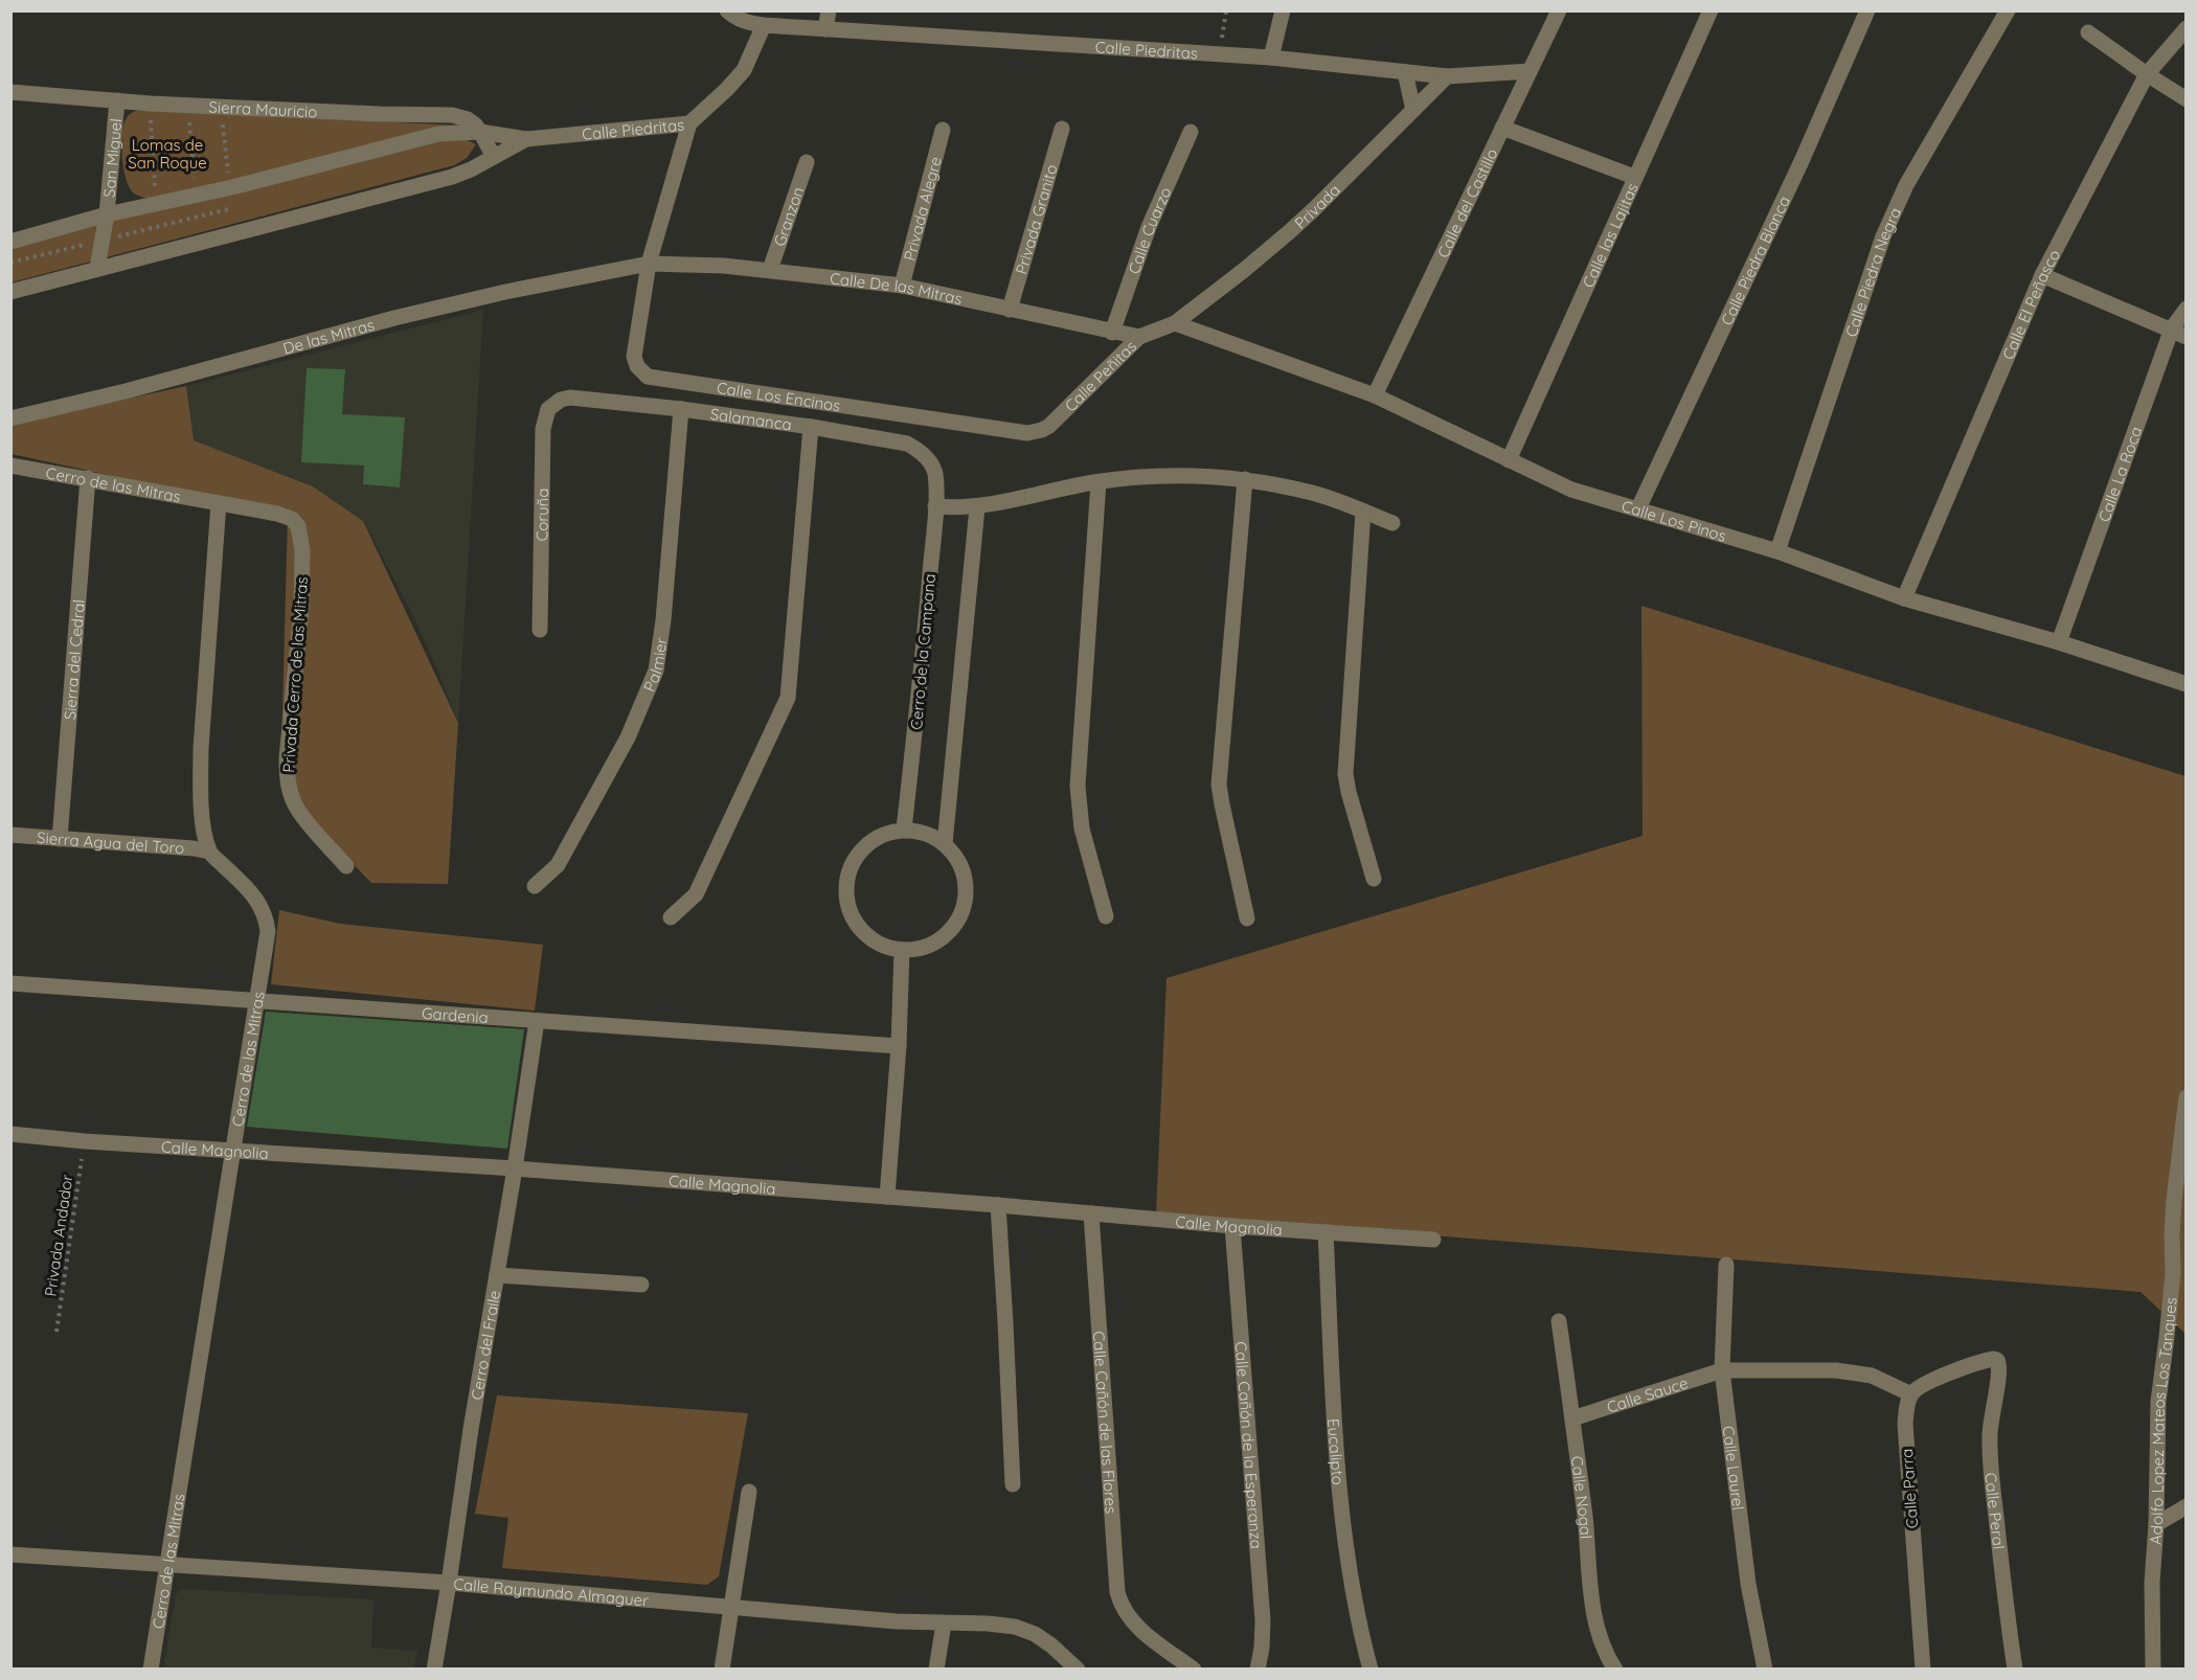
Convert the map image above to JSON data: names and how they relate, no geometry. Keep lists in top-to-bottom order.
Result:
{
  "streets": {
    "street": [
      "Calle Piedritas",
      "Sierra Mauricio",
      "San Miguel",
      "Calle del Castillo",
      "Privada",
      "Privada Alegre",
      "Granzon",
      "Privada Granito",
      "Calle Cuarzo",
      "Calle las Lajitas",
      "Calle Piedra Blanca",
      "Calle Piedra Negra",
      "Calle De las Mitras",
      "Calle El Peñasco",
      "De las Mitras",
      "Calle Peñitas",
      "Calle Los Encinos",
      "Salamanca",
      "Calle La Roca",
      "Cerro de las Mitras",
      "Coruña",
      "Calle Los Pinos",
      "Cerro de la Campana",
      "Sierra del Cedral",
      "Palmier",
      "Privada Cerro de las Mitras",
      "Sierra Agua del Toro",
      "Gardenia",
      "Calle Magnolia",
      "Cerro del Fraile",
      "Calle Sauce",
      "Adolfo Lopez Mateos Los Tanques",
      "Calle Cañón de las Flores",
      "Calle Cañón de la Esperanza",
      "Eucalipto",
      "Calle Laurel",
      "Calle Parra",
      "Calle Nogal",
      "Calle Peral",
      "Calle Raymundo Almaguer"
    ],
    "path": ["Privada Andador"]
  },
  "crossings": [
    ["Calle Piedritas", "Calle del Castillo"],
    ["Calle Piedritas", "Privada"],
    ["Calle Piedritas", "Calle Los Encinos"],
    ["Sierra Mauricio", "San Miguel"],
    ["Calle del Castillo", "Calle Los Pinos"],
    ["Privada", "Calle Peñitas"],
    ["Privada", "Calle Los Pinos"],
    ["Privada Alegre", "Calle De las Mitras"],
    ["Granzon", "Calle De las Mitras"],
    ["Privada Granito", "Calle De las Mitras"],
    ["Calle Cuarzo", "Calle De las Mitras"],
    ["Calle las Lajitas", "Calle Los Pinos"],
    ["Calle Piedra Blanca", "Calle Los Pinos"],
    ["Calle Piedra Negra", "Calle Los Pinos"],
    ["Calle De las Mitras", "De las Mitras"],
    ["Calle De las Mitras", "Calle Peñitas"],
    ["Calle De las Mitras", "Calle Los Encinos"],
    ["Calle El Peñasco", "Calle Los Pinos"],
    ["De las Mitras", "Calle Los Encinos"],
    ["Calle Peñitas", "Calle Los Encinos"],
    ["Calle Peñitas", "Calle Los Pinos"],
    ["Salamanca", "Coruña"],
    ["Salamanca", "Cerro de la Campana"],
    ["Salamanca", "Palmier"],
    ["Calle La Roca", "Calle Los Pinos"],
    ["Cerro de las Mitras", "Sierra del Cedral"],
    ["Cerro de las Mitras", "Privada Cerro de las Mitras"],
    ["Cerro de las Mitras", "Sierra Agua del Toro"],
    ["Cerro de las Mitras", "Gardenia"],
    ["Cerro de las Mitras", "Calle Magnolia"],
    ["Cerro de las Mitras", "Calle Raymundo Almaguer"],
    ["Sierra del Cedral", "Sierra Agua del Toro"],
    ["Gardenia", "Cerro del Fraile"],
    ["Calle Magnolia", "Privada Andador"],
    ["Calle Magnolia", "Cerro del Fraile"],
    ["Calle Magnolia", "Calle Cañón de las Flores"],
    ["Calle Magnolia", "Calle Cañón de la Esperanza"],
    ["Calle Magnolia", "Eucalipto"],
    ["Cerro del Fraile", "Calle Raymundo Almaguer"],
    ["Calle Sauce", "Calle Laurel"],
    ["Calle Sauce", "Calle Parra"],
    ["Calle Sauce", "Calle Nogal"],
    ["Calle Sauce", "Calle Peral"],
    ["Calle Parra", "Calle Peral"]
  ],
  "parks": ["Lomas de San Roque"]
}
